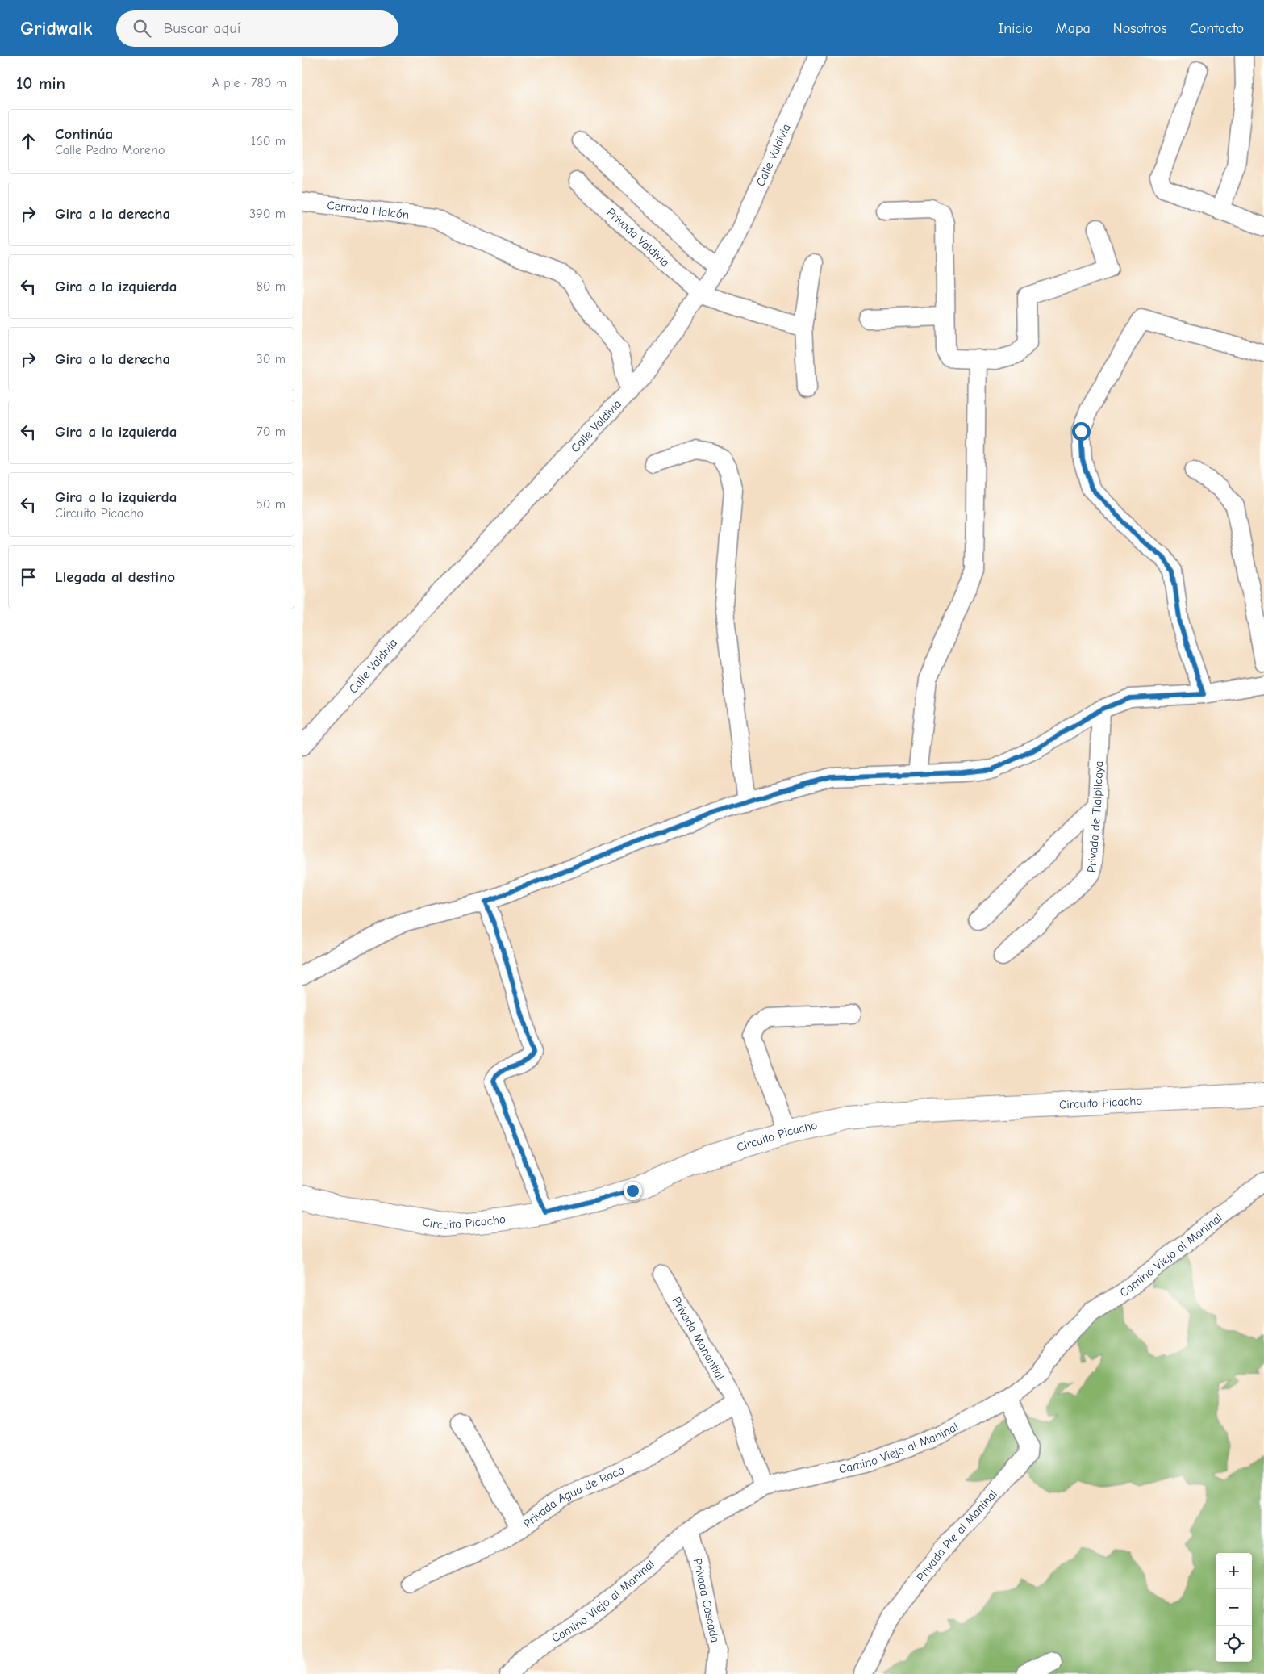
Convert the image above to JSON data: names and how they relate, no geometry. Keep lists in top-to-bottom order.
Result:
{
  "streets": {
    "main road": ["Circuito Picacho"],
    "street": [
      "Calle Valdivia",
      "Cerrada Halcón",
      "Privada Valdivia",
      "Privada de Tlalpilcaya",
      "Camino Viejo al Maninal",
      "Privada Manantial",
      "Privada Agua de Roca",
      "Privada Pie al Maninal",
      "Privada Cascada"
    ]
  },
  "crossings": [
    ["Calle Valdivia", "Cerrada Halcón"],
    ["Calle Valdivia", "Privada Valdivia"],
    ["Camino Viejo al Maninal", "Privada Manantial"],
    ["Camino Viejo al Maninal", "Privada Pie al Maninal"],
    ["Camino Viejo al Maninal", "Privada Cascada"],
    ["Privada Manantial", "Privada Agua de Roca"]
  ],
  "page": {
    "header": "Gridwalk",
    "search": "Buscar aquí",
    "nav": [
      "Inicio",
      "Mapa",
      "Nosotros",
      "Contacto"
    ],
    "heading": ["10 min", "A pie · 780 m"],
    "list": [
      ["Continúa", "Calle Pedro Moreno", "160 m"],
      ["Gira a la derecha", "390 m"],
      ["Gira a la izquierda", "80 m"],
      ["Gira a la derecha", "30 m"],
      ["Gira a la izquierda", "70 m"],
      ["Gira a la izquierda", "Circuito Picacho", "50 m"],
      "Llegada al destino"
    ],
    "map_buttons": ["+", "−"]
  }
}
